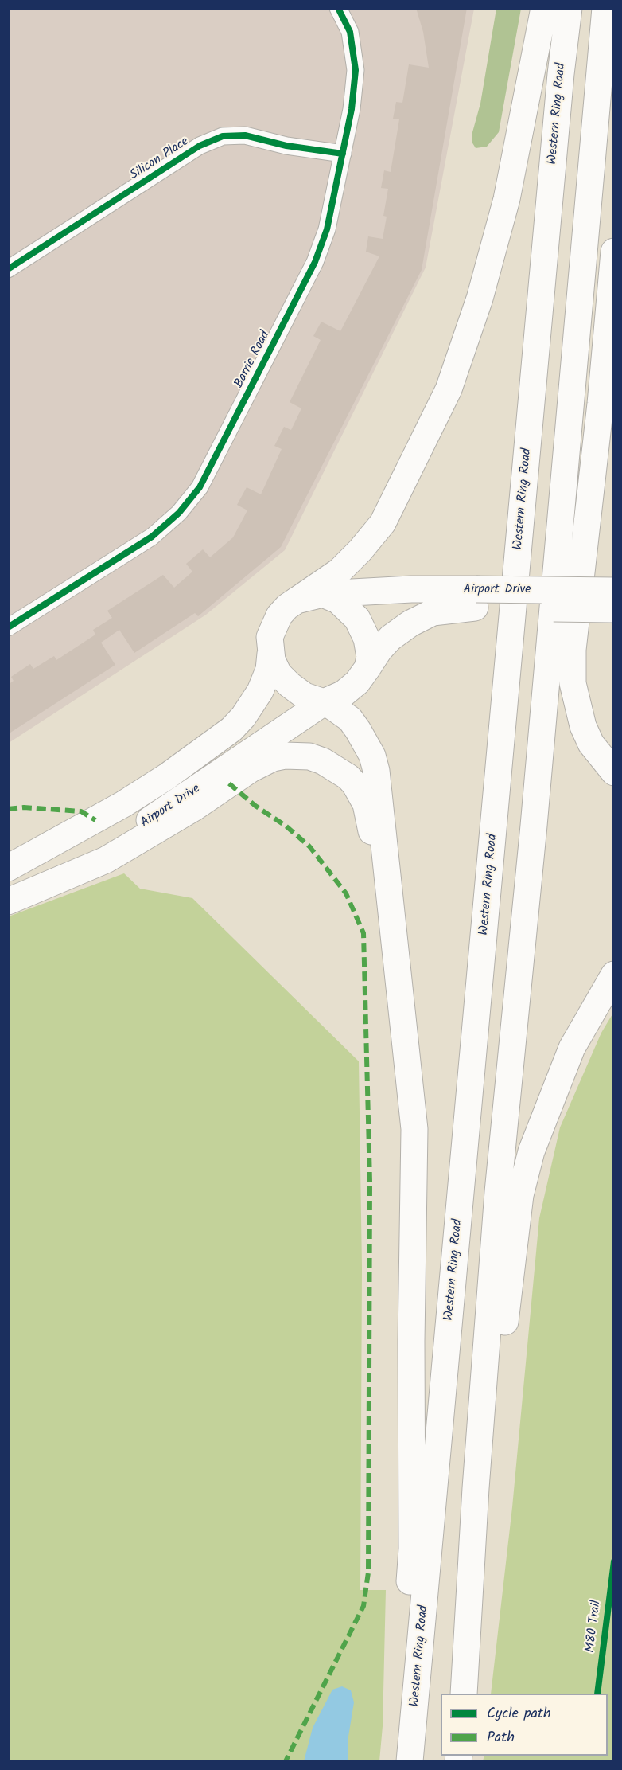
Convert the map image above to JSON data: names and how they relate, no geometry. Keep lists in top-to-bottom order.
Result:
{
  "streets": {
    "main road": ["Western Ring Road", "Airport Drive"],
    "street": ["Silicon Place", "Barrie Road"],
    "cycle path": ["M80 Trail"]
  },
  "crossings": [
    ["Silicon Place", "Barrie Road"]
  ],
  "legend": ["Cycle path", "Path"]
}
